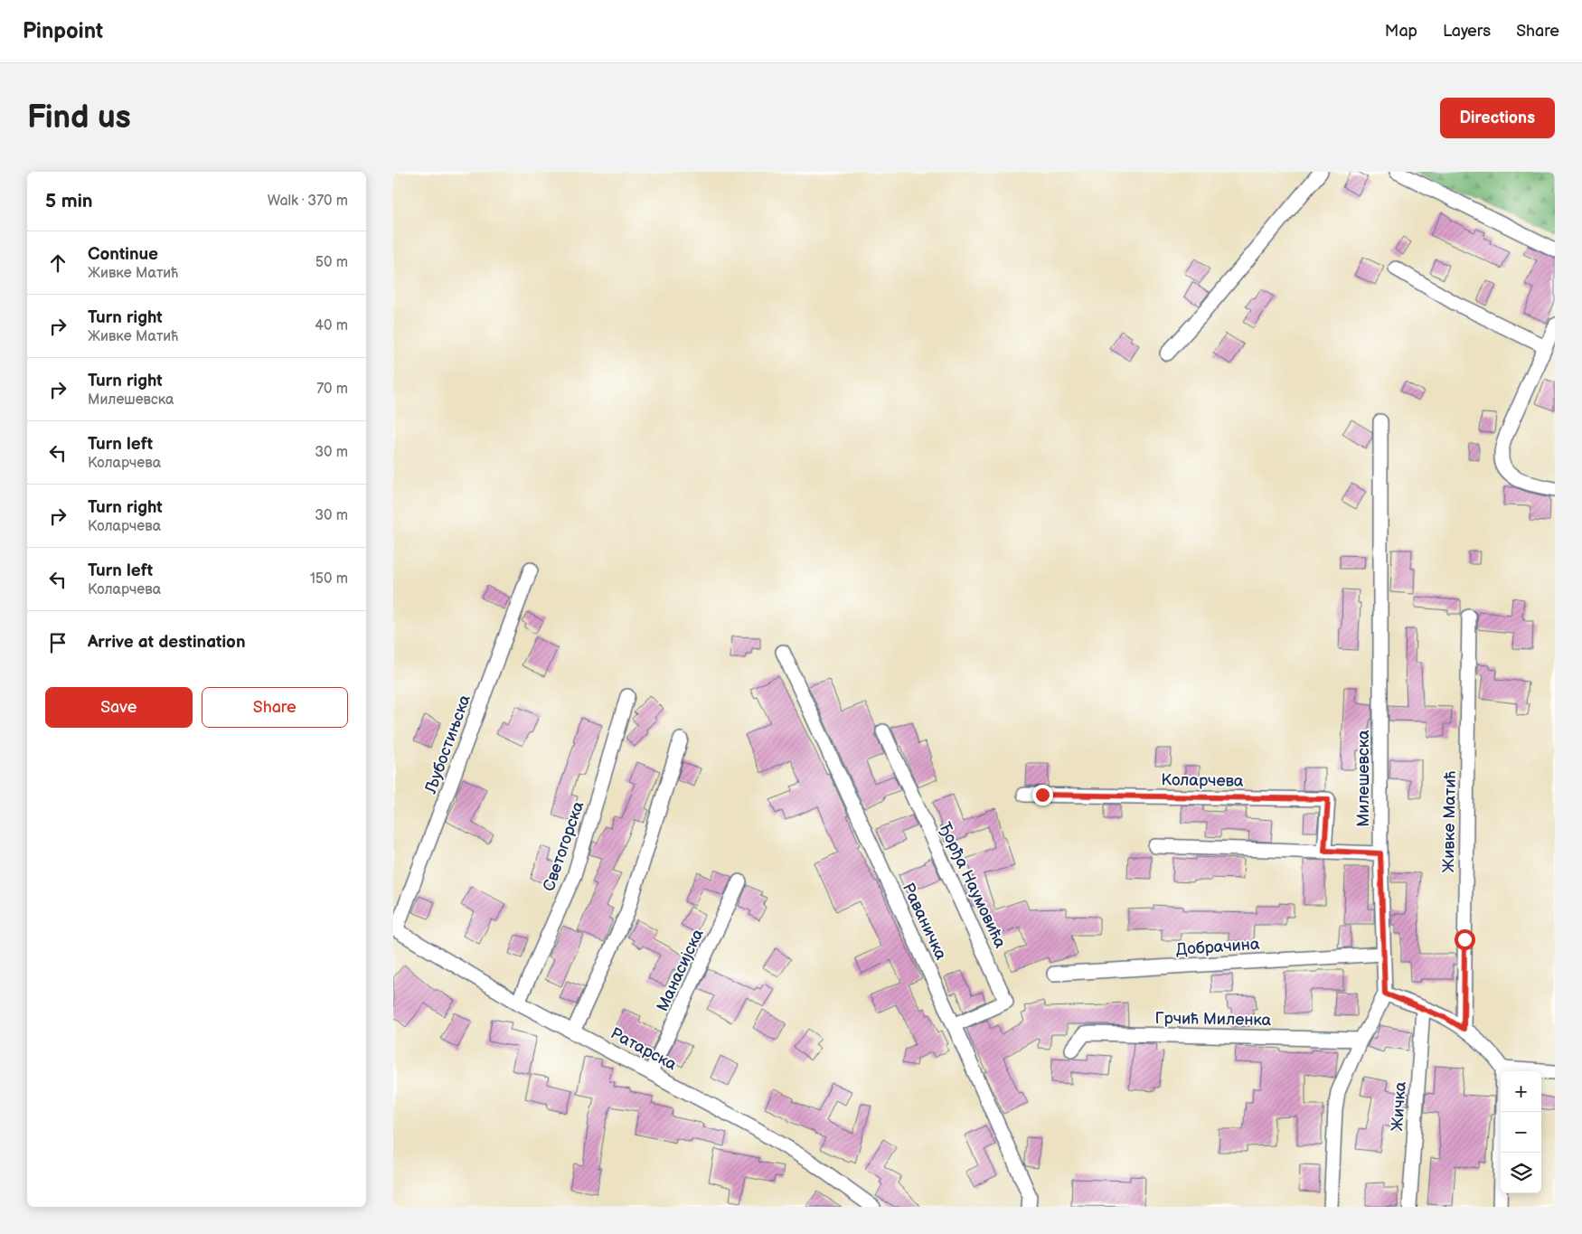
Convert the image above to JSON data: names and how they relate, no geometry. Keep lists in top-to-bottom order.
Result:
{
  "streets": {
    "street": [
      "Љубостињска",
      "Милешевска",
      "Коларчева",
      "Живке Матић",
      "Светогорска",
      "Ђорђа Наумовића",
      "Раваничка",
      "Добрачина",
      "Манасијска",
      "Грчић Миленка",
      "Ратарска",
      "Жичка"
    ]
  },
  "crossings": [
    ["Љубостињска", "Ратарска"],
    ["Милешевска", "Добрачина"],
    ["Милешевска", "Грчић Миленка"],
    ["Светогорска", "Ратарска"],
    ["Ђорђа Наумовића", "Раваничка"],
    ["Манасијска", "Ратарска"]
  ],
  "page": {
    "header": "Pinpoint",
    "nav": ["Map", "Layers", "Share"],
    "buttons": [
      "Directions",
      ["Save", "Share"]
    ],
    "title": "Find us",
    "heading": ["5 min", "Walk · 370 m"],
    "list": [
      ["Continue", "Живке Матић", "50 m"],
      ["Turn right", "Живке Матић", "40 m"],
      ["Turn right", "Милешевска", "70 m"],
      ["Turn left", "Коларчева", "30 m"],
      ["Turn right", "Коларчева", "30 m"],
      ["Turn left", "Коларчева", "150 m"],
      "Arrive at destination"
    ],
    "map_buttons": ["+", "−"]
  }
}
